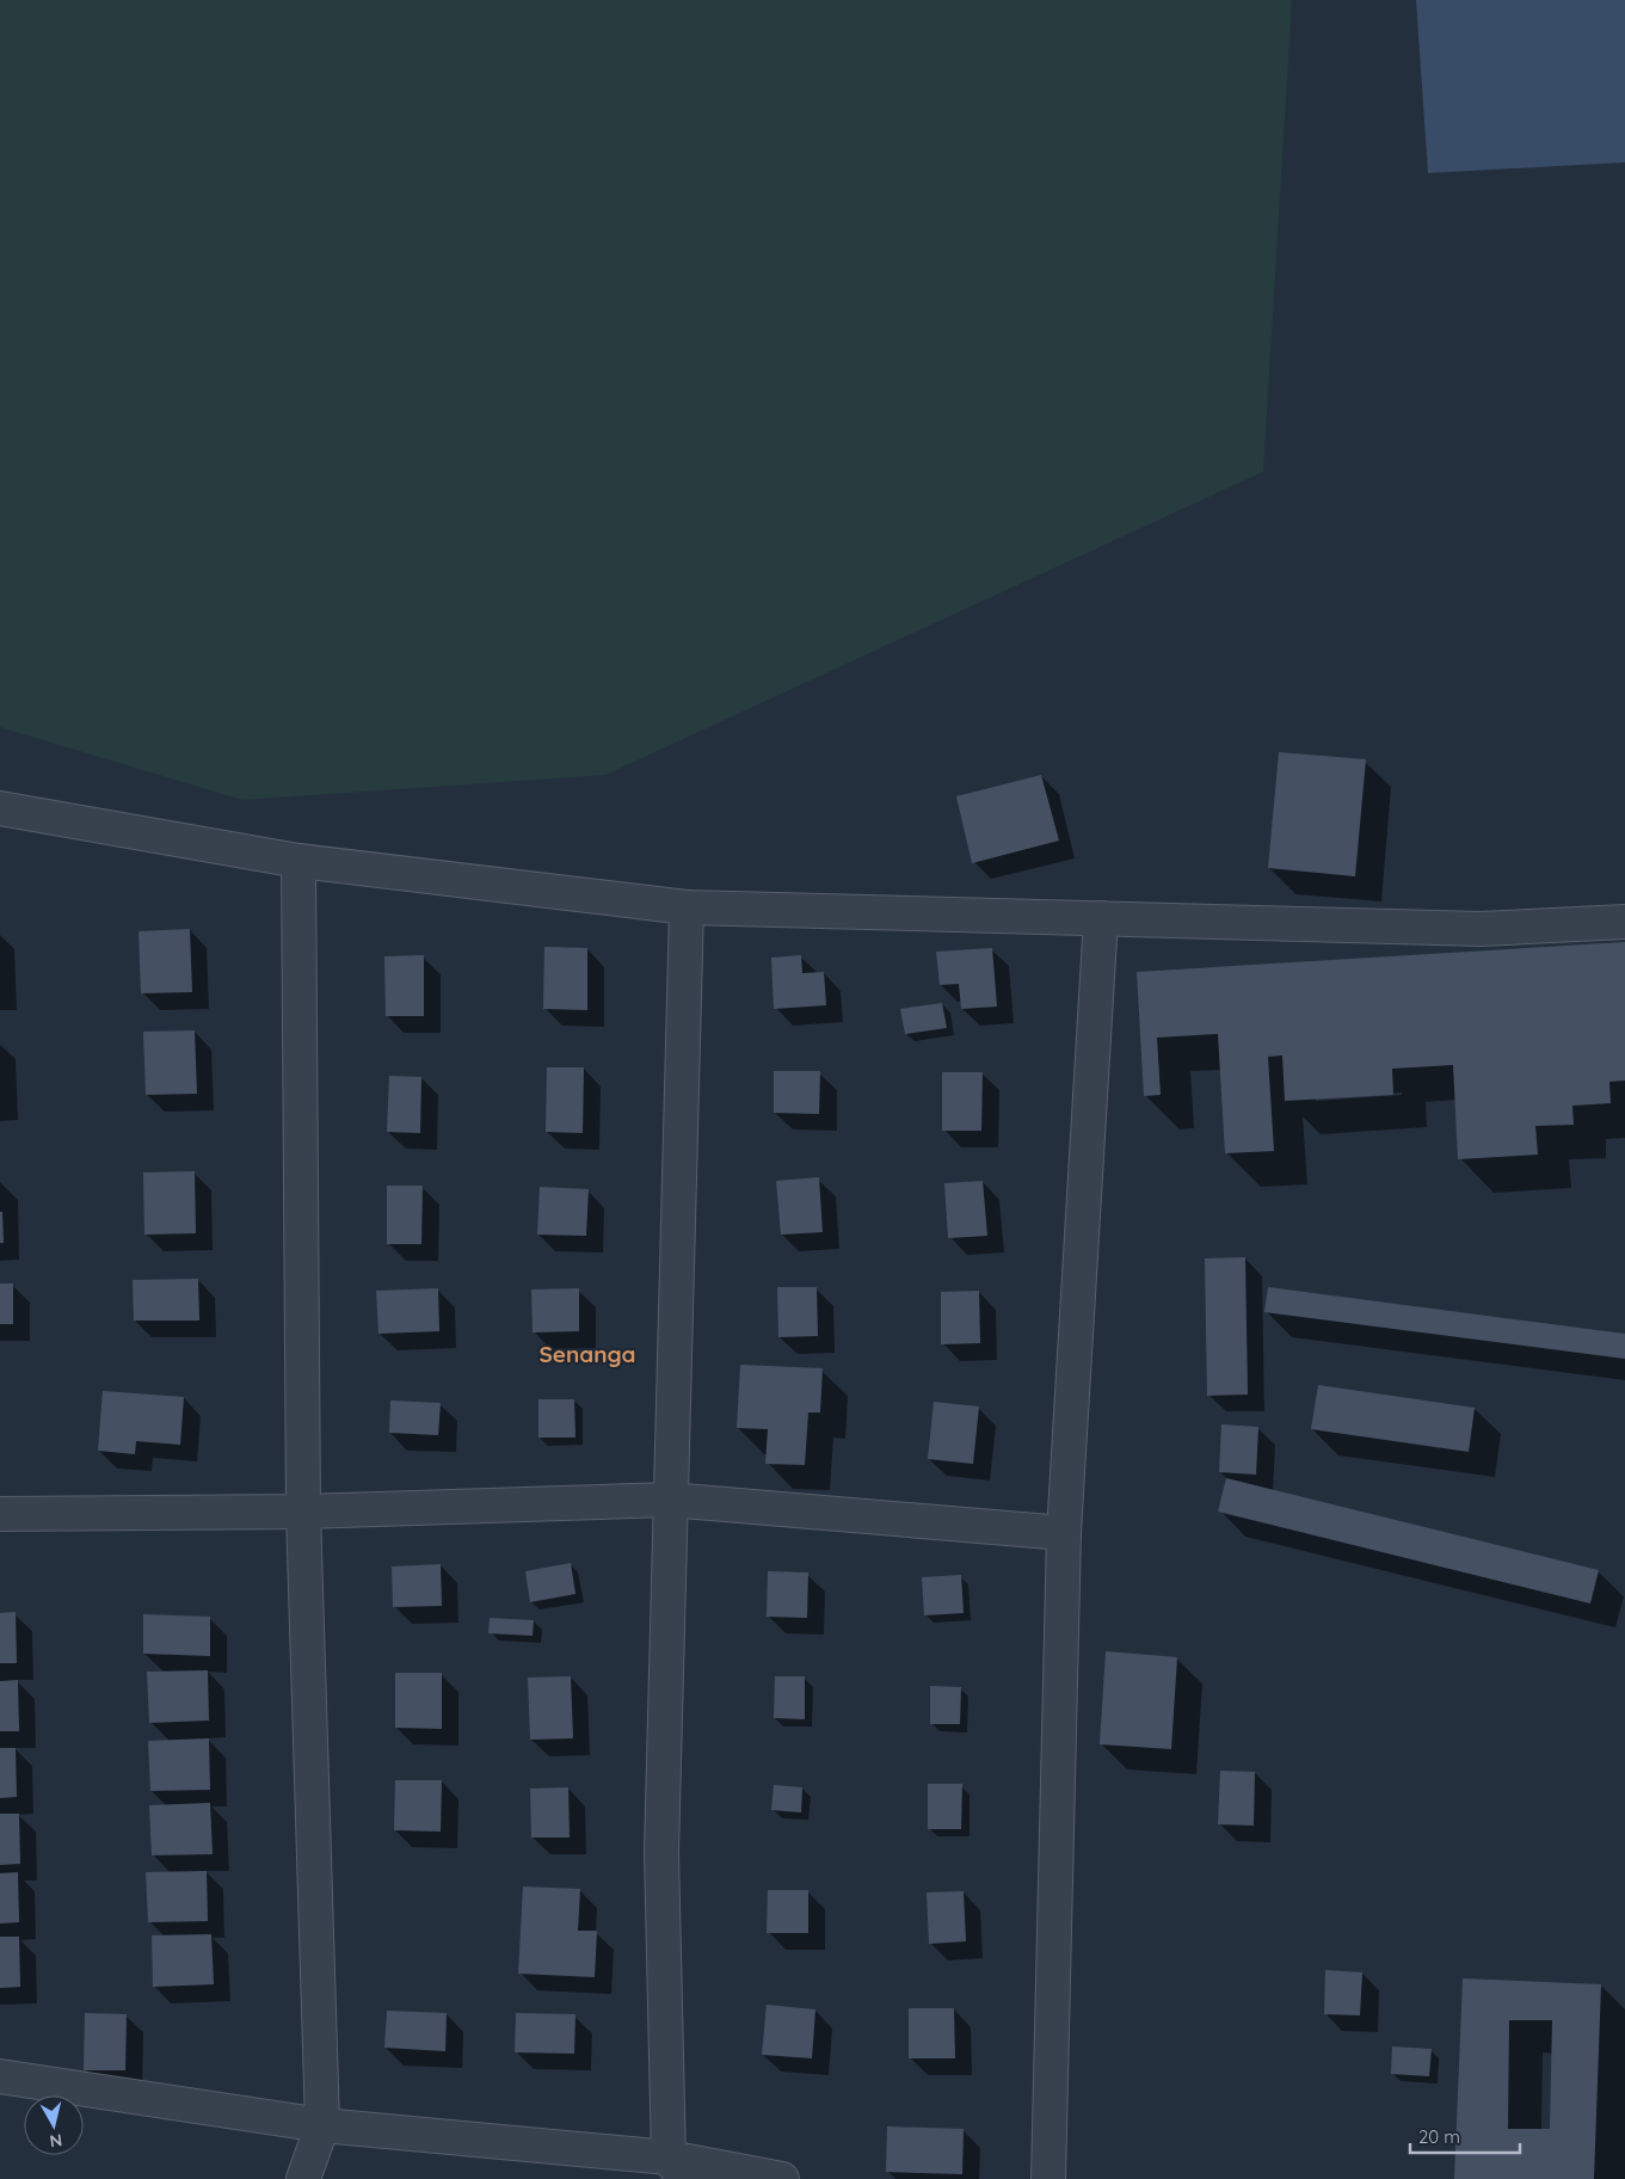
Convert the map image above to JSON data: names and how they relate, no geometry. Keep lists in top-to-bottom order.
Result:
{
  "districts": ["Senanga"],
  "scale_bar": "20 m",
  "north": "bottom"
}
